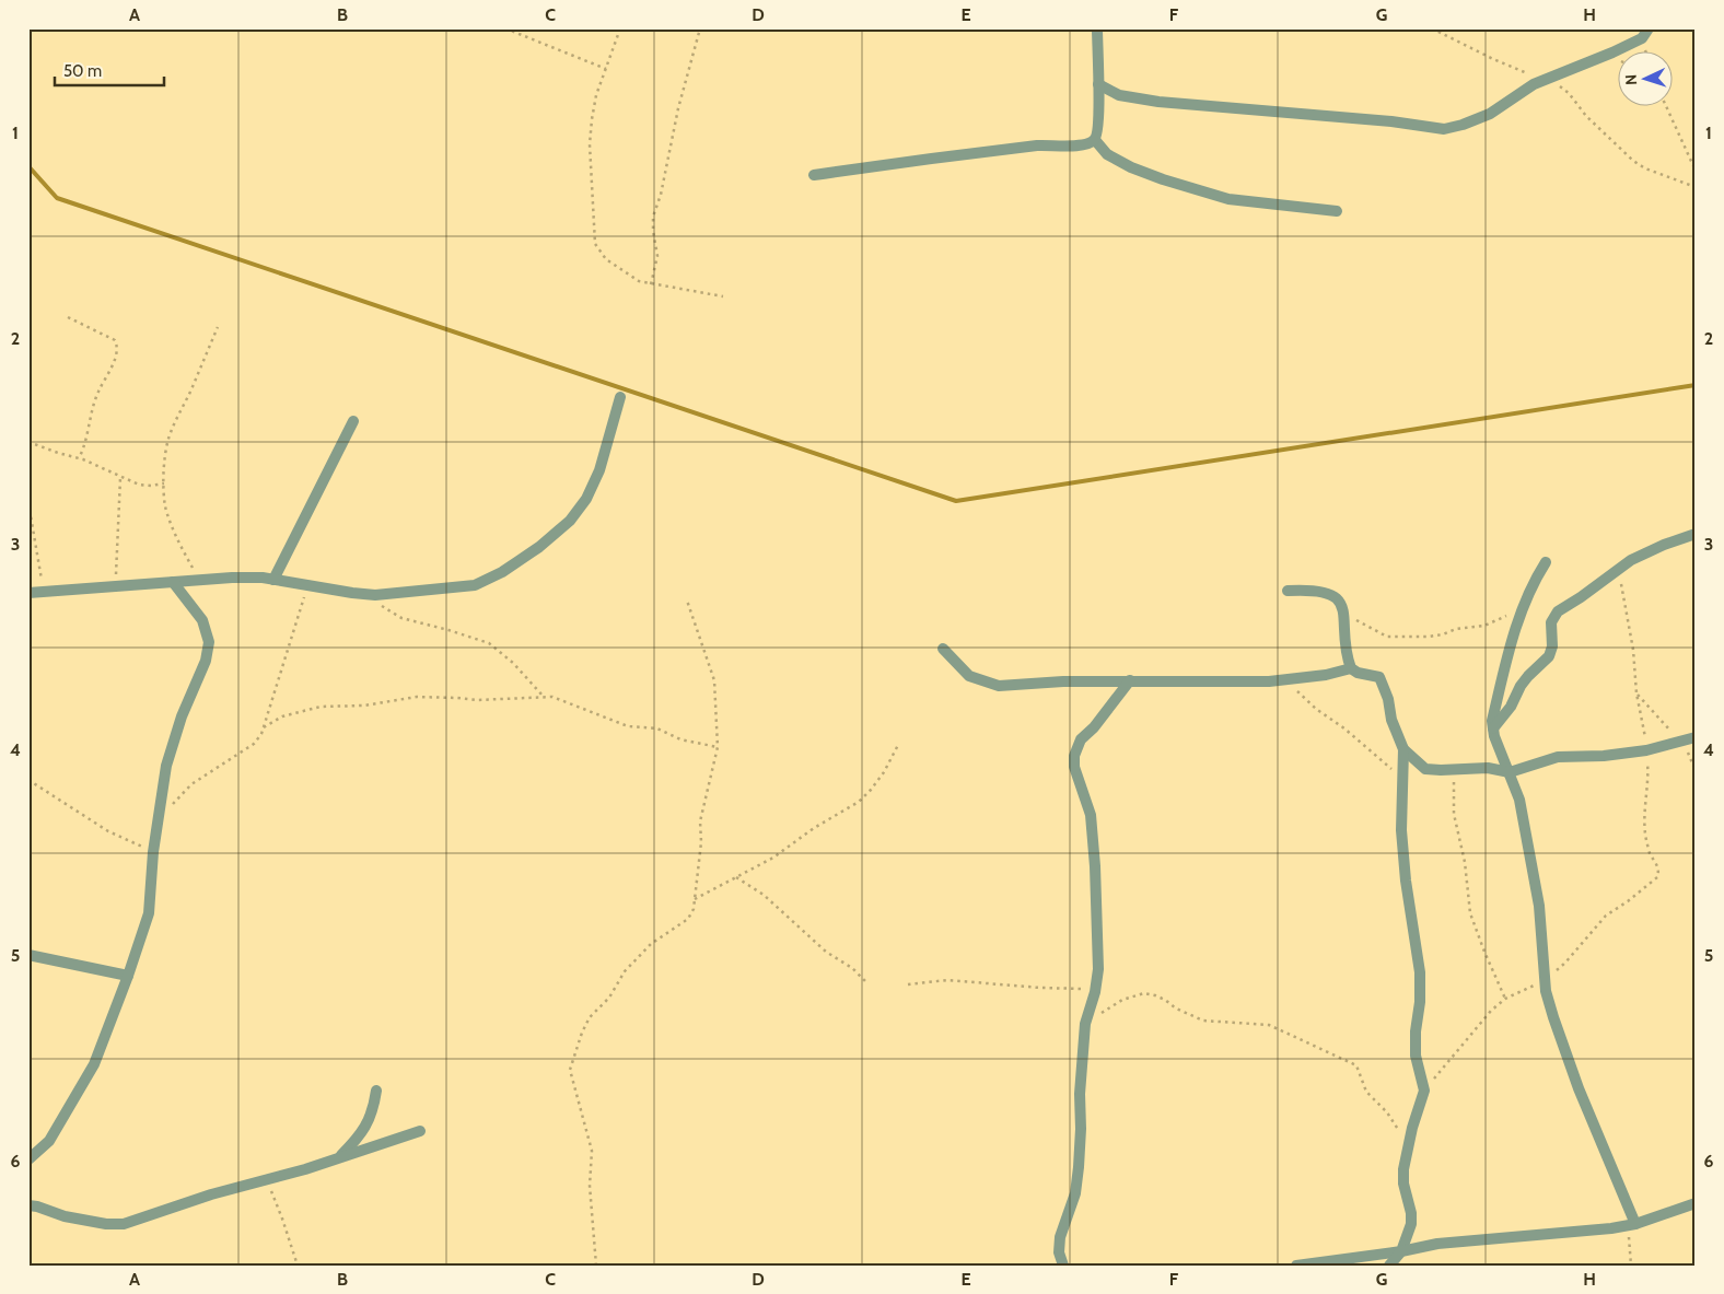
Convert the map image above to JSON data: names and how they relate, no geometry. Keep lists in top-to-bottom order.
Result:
{
  "scale_bar": "50 m",
  "north": "left",
  "grid": {
    "columns": [
      "A",
      "B",
      "C",
      "D",
      "E",
      "F",
      "G",
      "H"
    ],
    "rows": [
      "1",
      "2",
      "3",
      "4",
      "5",
      "6"
    ]
  }
}
